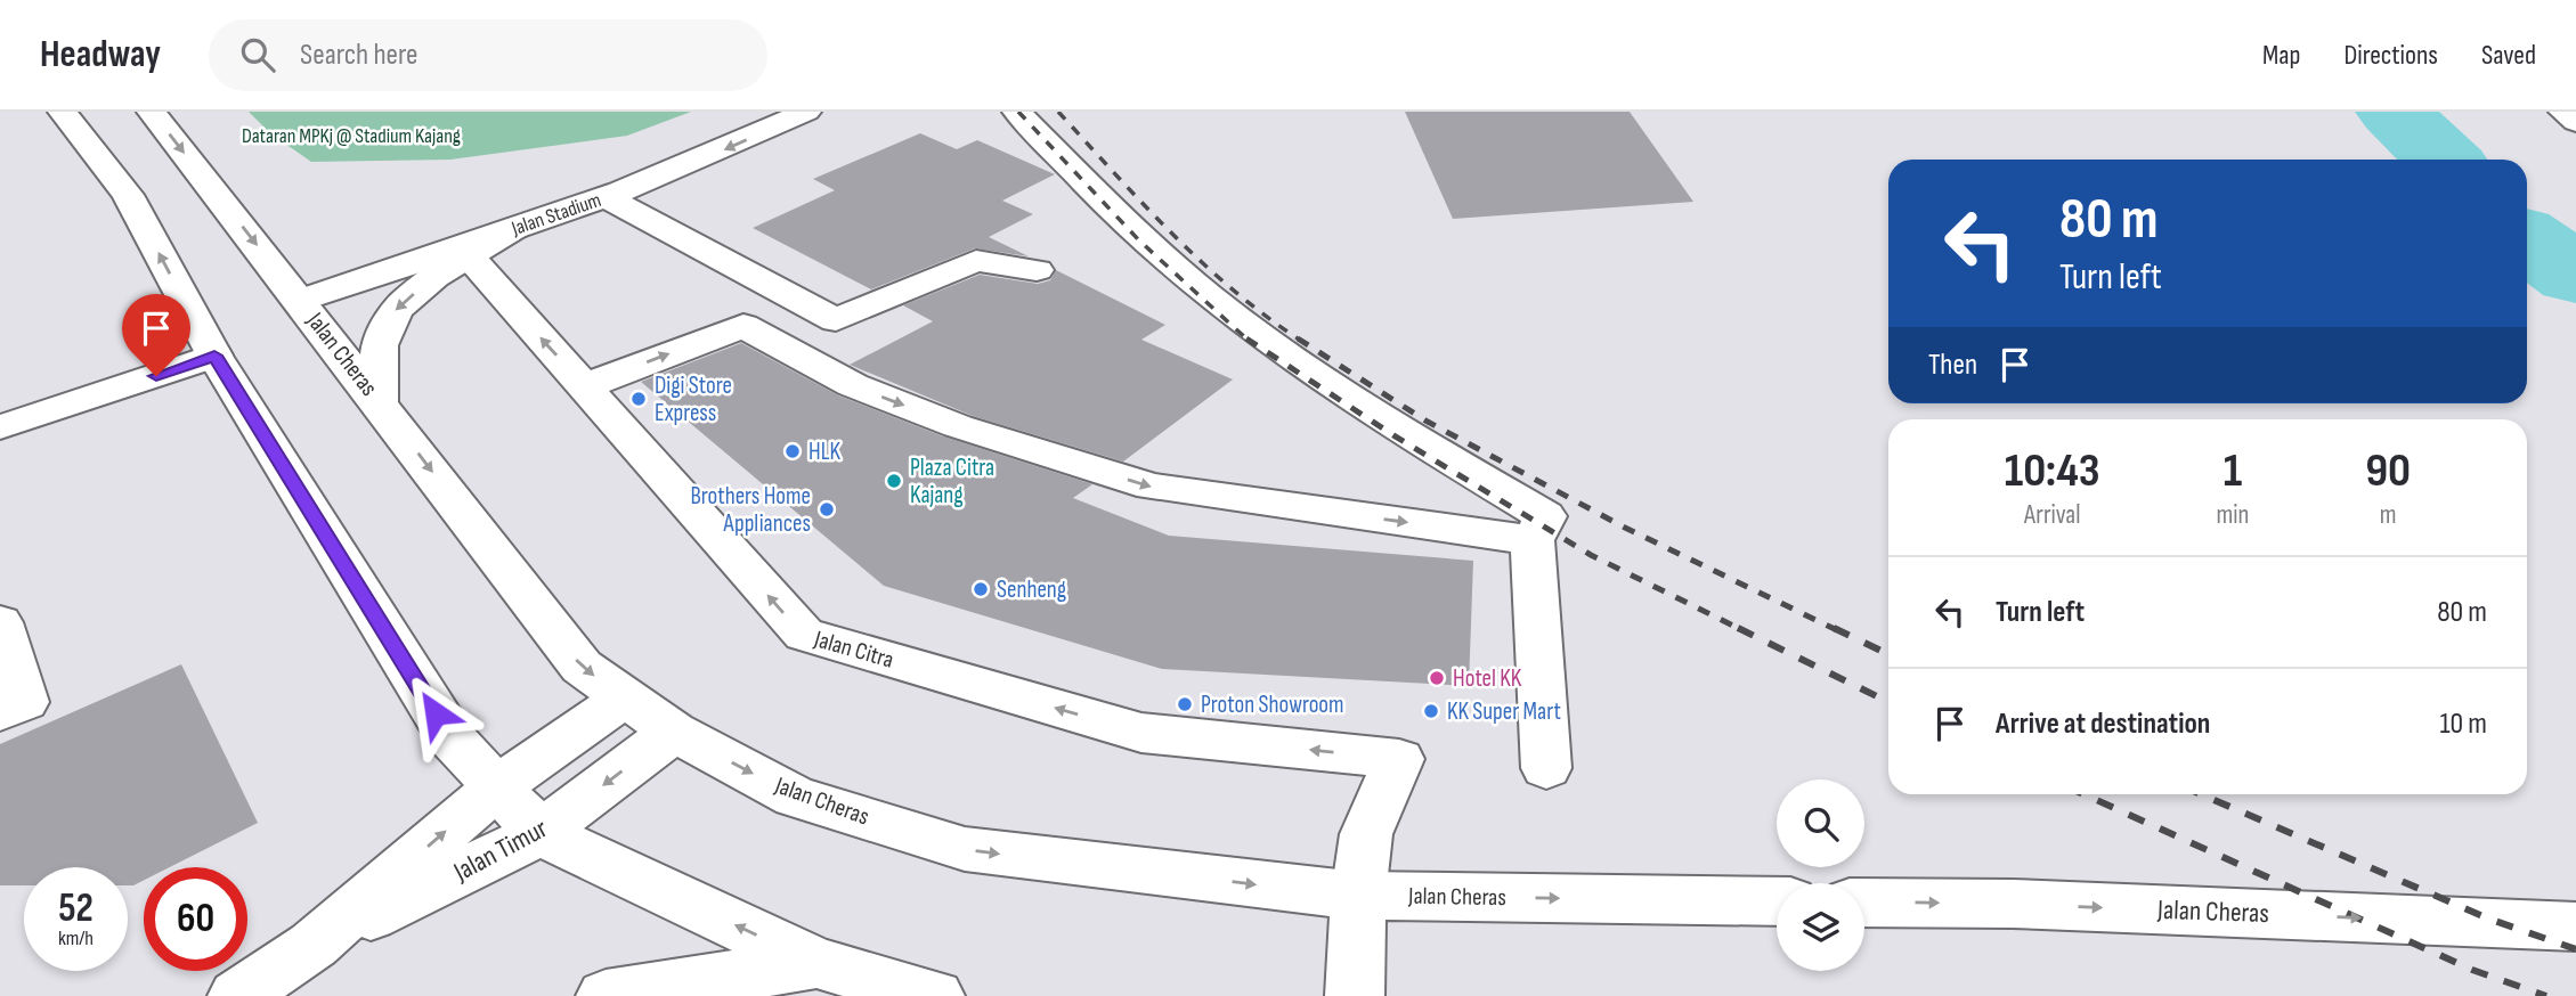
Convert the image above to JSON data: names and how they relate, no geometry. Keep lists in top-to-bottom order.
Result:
{
  "streets": {
    "main road": [
      "Jalan Stadium",
      "Jalan Cheras",
      "Jalan Citra",
      "Jalan Timur"
    ]
  },
  "crossings": [
    ["Jalan Stadium", "Jalan Cheras"],
    ["Jalan Cheras", "Jalan Citra"],
    ["Jalan Cheras", "Jalan Timur"]
  ],
  "one_way": ["Jalan Stadium"],
  "parks": ["Dataran MPKj @ Stadium Kajang"],
  "places": [
    "Digi Store Express",
    "HLK",
    "Plaza Citra Kajang",
    "Brothers Home Appliances",
    "Senheng",
    "Hotel KK",
    "Proton Showroom",
    "KK Super Mart"
  ],
  "page": {
    "header": "Headway",
    "search": "Search here",
    "nav": ["Map", "Directions", "Saved"],
    "turn": ["80 m", "Turn left"],
    "then": "Then",
    "eta": [
      "10:43",
      "Arrival",
      "1",
      "min",
      "90",
      "m"
    ],
    "list": [
      {
        "name": "Turn left",
        "value": "80 m"
      },
      {
        "name": "Arrive at destination",
        "value": "10 m"
      }
    ],
    "speed": "52 km/h",
    "limit": "60"
  }
}
